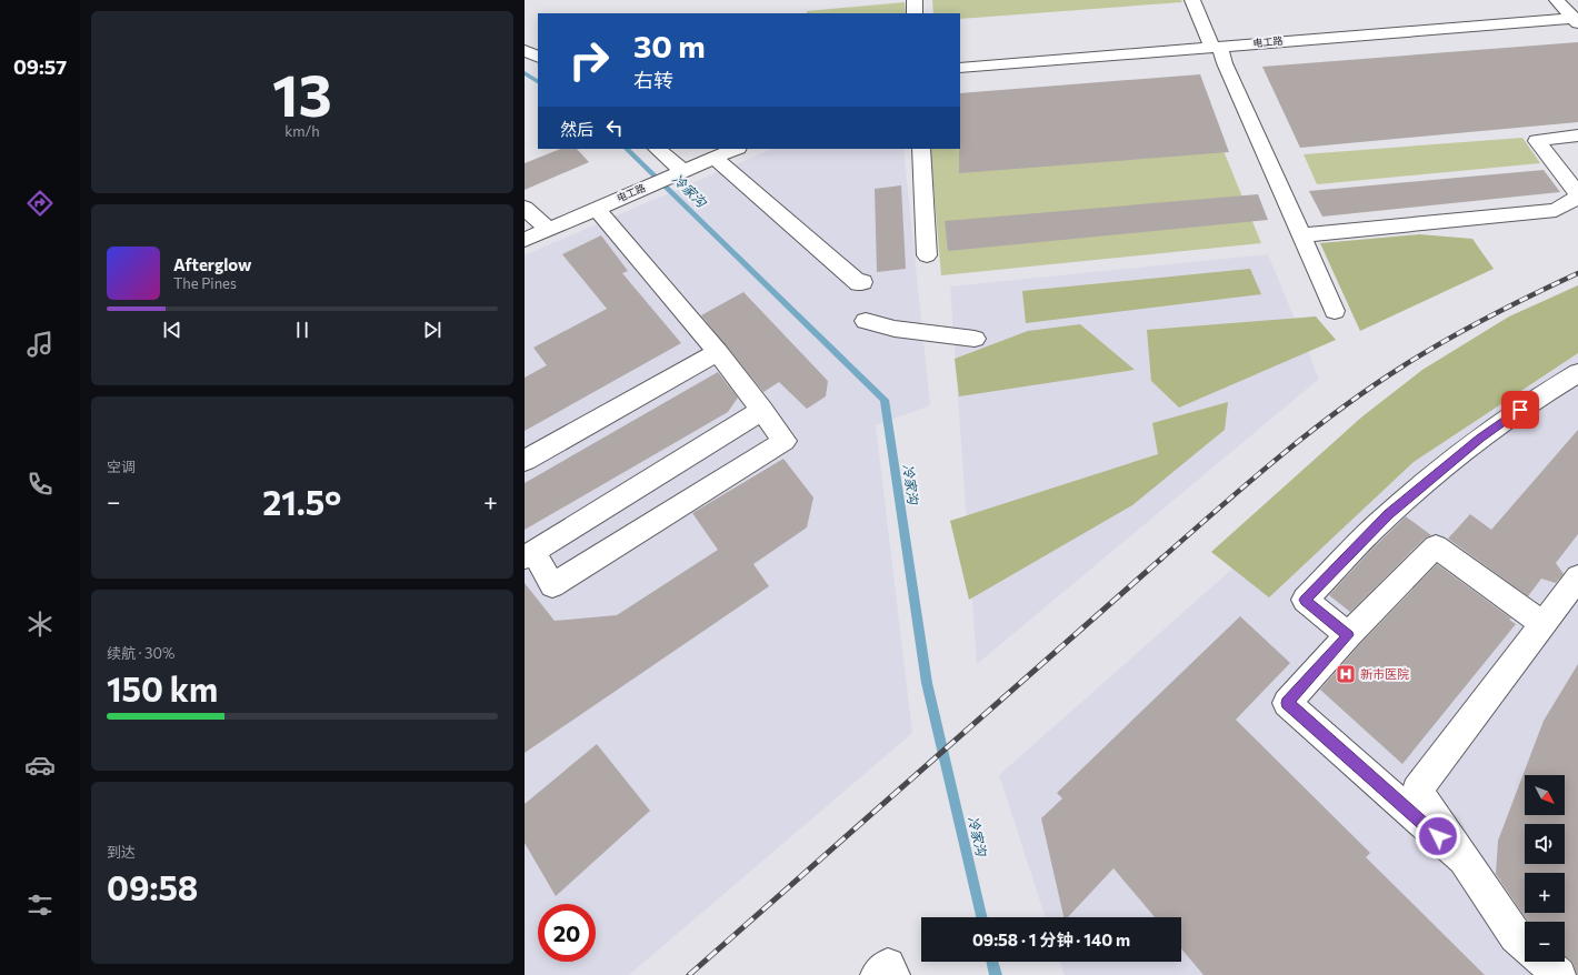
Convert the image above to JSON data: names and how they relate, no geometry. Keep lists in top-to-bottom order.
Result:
{
  "streets": {
    "street": ["电工路"]
  },
  "water": ["冷家沟"],
  "places": {
    "hospital": ["新市医院"]
  },
  "north": "bottom right",
  "page": {
    "tabs": "09:57",
    "tile": [
      ["13", "km/h"],
      "空调",
      ["续航 · 30%", "150 km"],
      ["到达", "09:58"]
    ],
    "turn": ["30 m", "右转"],
    "then": "然后",
    "song": ["Afterglow", "The Pines"],
    "heat": ["−", "21.5°", "+"],
    "map_buttons": ["+", "−"],
    "limit": "20",
    "trip": "09:58 · 1 分钟 · 140 m"
  }
}
